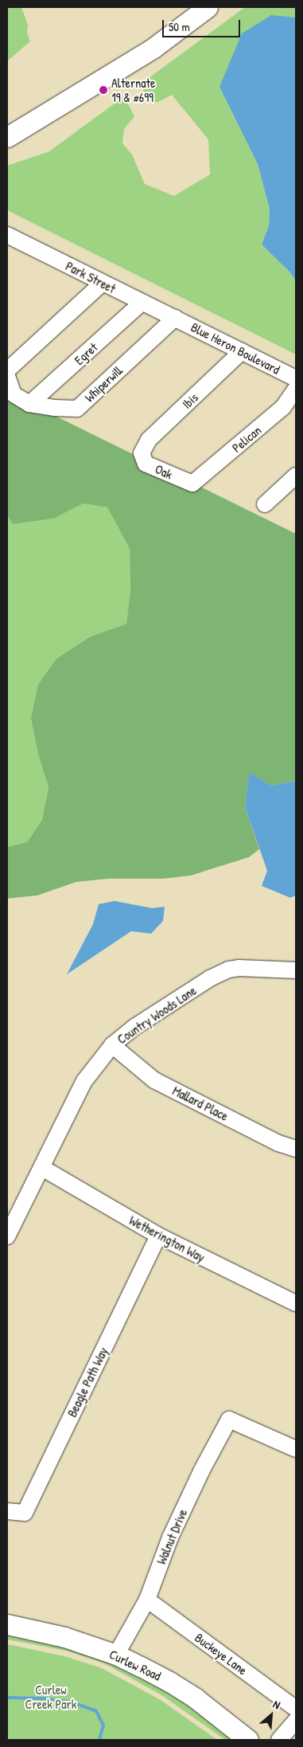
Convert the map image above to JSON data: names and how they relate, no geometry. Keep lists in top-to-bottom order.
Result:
{
  "streets": {
    "main road": ["Curlew Road"],
    "street": [
      "Park Street",
      "Blue Heron Boulevard",
      "Egret",
      "Whiperwill",
      "Ibis",
      "Pelican",
      "Oak",
      "Country Woods Lane",
      "Mallard Place",
      "Wetherington Way",
      "Beagle Path Way",
      "Walnut Drive",
      "Buckeye Lane"
    ]
  },
  "crossings": [
    ["Park Street", "Blue Heron Boulevard"],
    ["Park Street", "Egret"],
    ["Park Street", "Whiperwill"],
    ["Blue Heron Boulevard", "Whiperwill"],
    ["Blue Heron Boulevard", "Ibis"],
    ["Egret", "Whiperwill"],
    ["Ibis", "Oak"],
    ["Pelican", "Oak"],
    ["Country Woods Lane", "Mallard Place"],
    ["Country Woods Lane", "Wetherington Way"],
    ["Wetherington Way", "Beagle Path Way"],
    ["Walnut Drive", "Buckeye Lane"],
    ["Walnut Drive", "Curlew Road"]
  ],
  "parks": ["Curlew Creek Park"],
  "places": ["Alternate 19 & #699"],
  "scale_bar": "50 m",
  "north": "top right"
}
